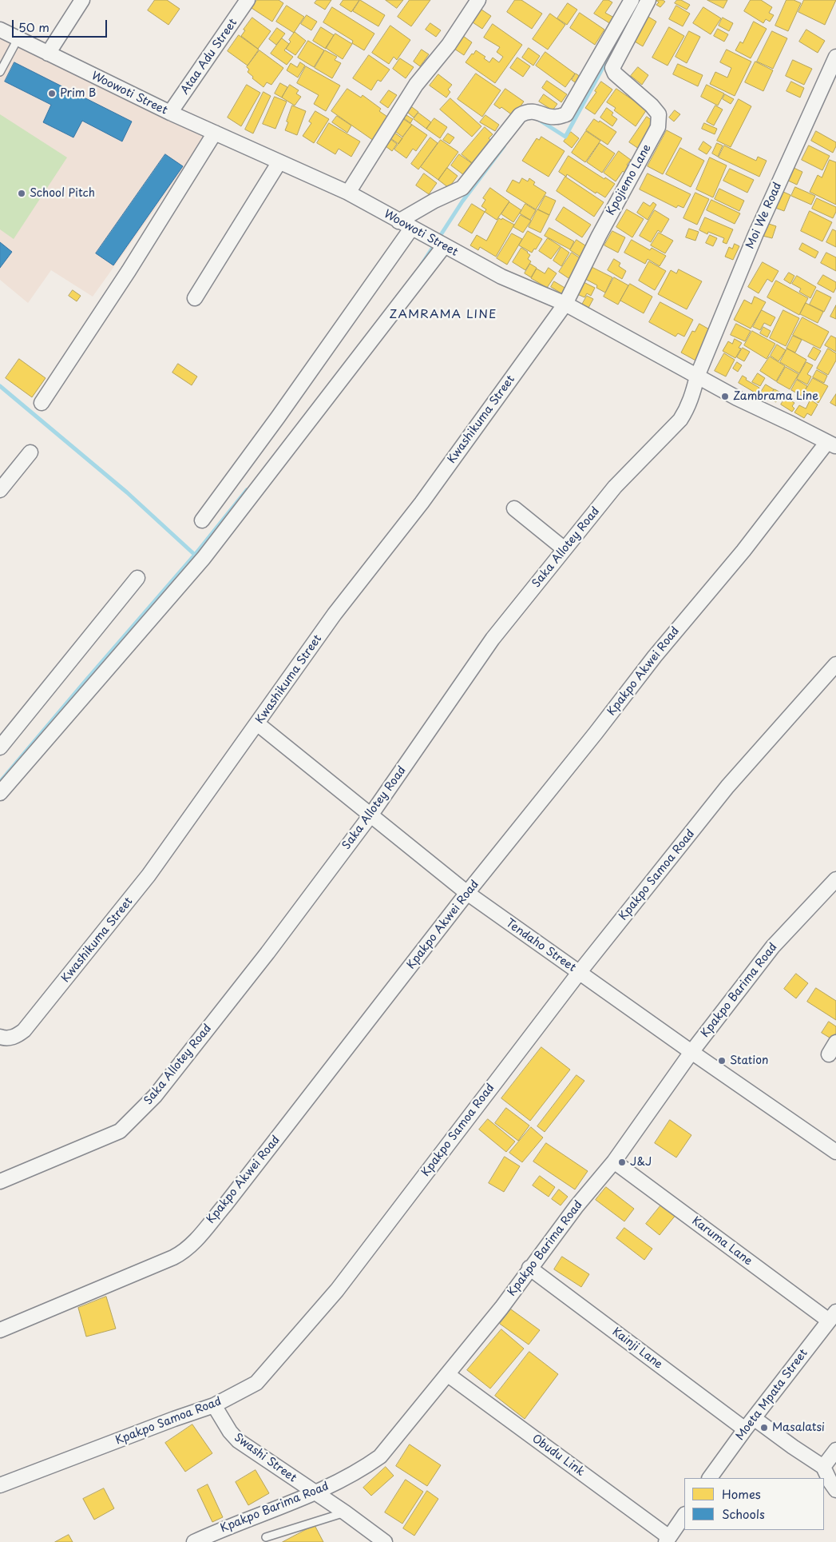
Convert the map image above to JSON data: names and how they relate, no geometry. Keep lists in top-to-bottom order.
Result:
{
  "streets": {
    "street": [
      "Ataa Adu Street",
      "Woowoti Street",
      "Kpojiemo Lane",
      "Moi We Road",
      "Kwashikuma Street",
      "Saka Allotey Road",
      "Kpakpo Akwei Road",
      "Kpakpo Samoa Road",
      "Tendaho Street",
      "Kpakpo Barima Road",
      "Karuma Lane",
      "Kainji Lane",
      "Moeta Mpata Street",
      "Obudu Link",
      "Swashi Street"
    ]
  },
  "crossings": [
    ["Ataa Adu Street", "Woowoti Street"],
    ["Woowoti Street", "Kpojiemo Lane"],
    ["Woowoti Street", "Moi We Road"],
    ["Woowoti Street", "Kwashikuma Street"],
    ["Woowoti Street", "Saka Allotey Road"],
    ["Woowoti Street", "Kpakpo Akwei Road"],
    ["Kpojiemo Lane", "Kwashikuma Street"],
    ["Moi We Road", "Saka Allotey Road"],
    ["Kwashikuma Street", "Tendaho Street"],
    ["Saka Allotey Road", "Tendaho Street"],
    ["Kpakpo Akwei Road", "Tendaho Street"],
    ["Kpakpo Samoa Road", "Tendaho Street"],
    ["Kpakpo Samoa Road", "Swashi Street"],
    ["Tendaho Street", "Kpakpo Barima Road"],
    ["Kpakpo Barima Road", "Karuma Lane"],
    ["Kpakpo Barima Road", "Kainji Lane"],
    ["Kpakpo Barima Road", "Obudu Link"],
    ["Kpakpo Barima Road", "Swashi Street"],
    ["Karuma Lane", "Moeta Mpata Street"],
    ["Kainji Lane", "Moeta Mpata Street"]
  ],
  "districts": ["ZAMRAMA LINE"],
  "places": [
    "Prim B",
    "School Pitch",
    "Zambrama Line",
    "Station",
    "J&J",
    "Masalatsi"
  ],
  "legend": ["Homes", "Schools"],
  "scale_bar": "50 m"
}
